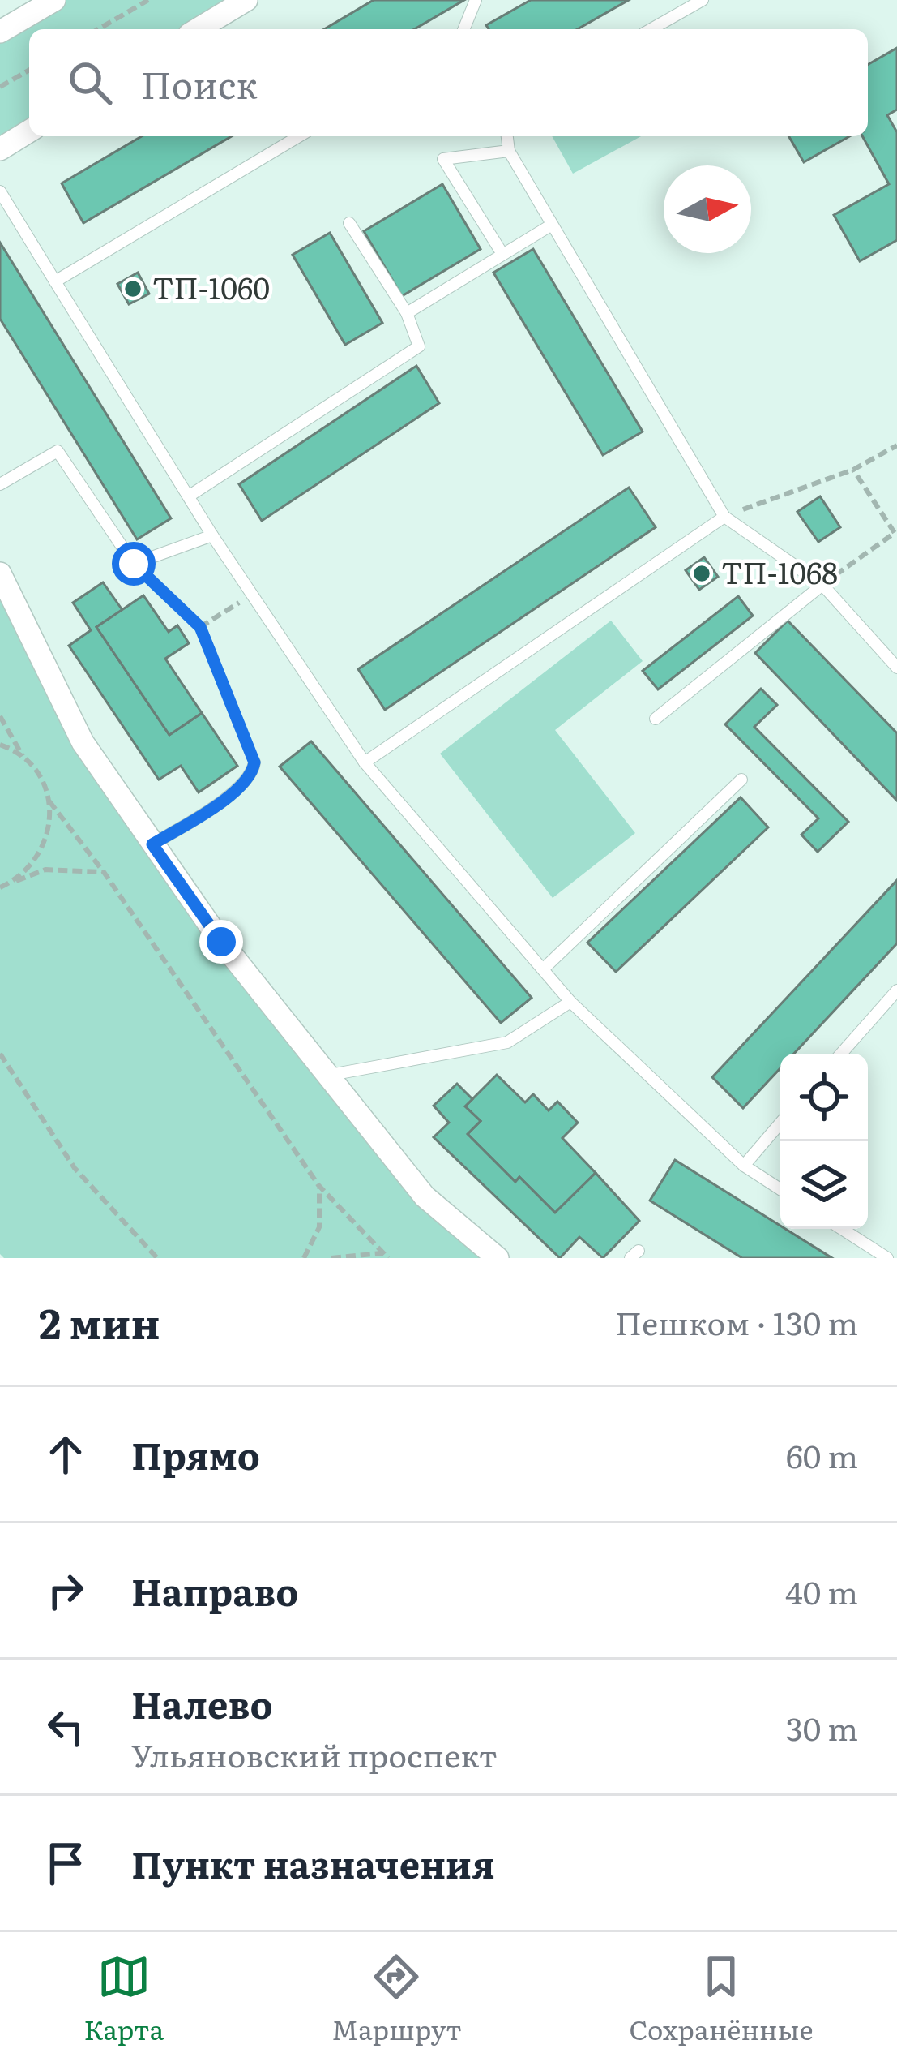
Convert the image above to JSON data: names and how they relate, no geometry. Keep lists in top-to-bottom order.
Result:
{
  "places": ["ТП-1060", "ТП-1068"],
  "north": "right",
  "page": {
    "search": "Поиск",
    "heading": ["2 мин", "Пешком · 130 m"],
    "list": [
      ["Прямо", "60 m"],
      ["Направо", "40 m"],
      ["Налево", "Ульяновский проспект", "30 m"],
      "Пункт назначения"
    ],
    "nav": ["Карта", "Маршрут", "Сохранённые"]
  }
}
